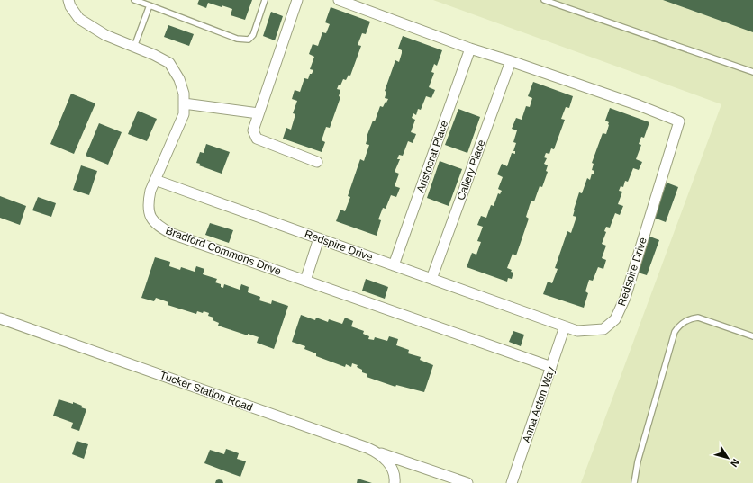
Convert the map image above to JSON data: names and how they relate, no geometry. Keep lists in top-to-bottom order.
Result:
{
  "streets": {
    "street": [
      "Aristocrat Place",
      "Callery Place",
      "Redspire Drive",
      "Bradford Commons Drive",
      "Tucker Station Road",
      "Anna Acton Way"
    ]
  },
  "crossings": [
    ["Aristocrat Place", "Redspire Drive"],
    ["Callery Place", "Redspire Drive"],
    ["Redspire Drive", "Bradford Commons Drive"],
    ["Redspire Drive", "Anna Acton Way"],
    ["Bradford Commons Drive", "Anna Acton Way"]
  ],
  "north": "bottom right"
}
